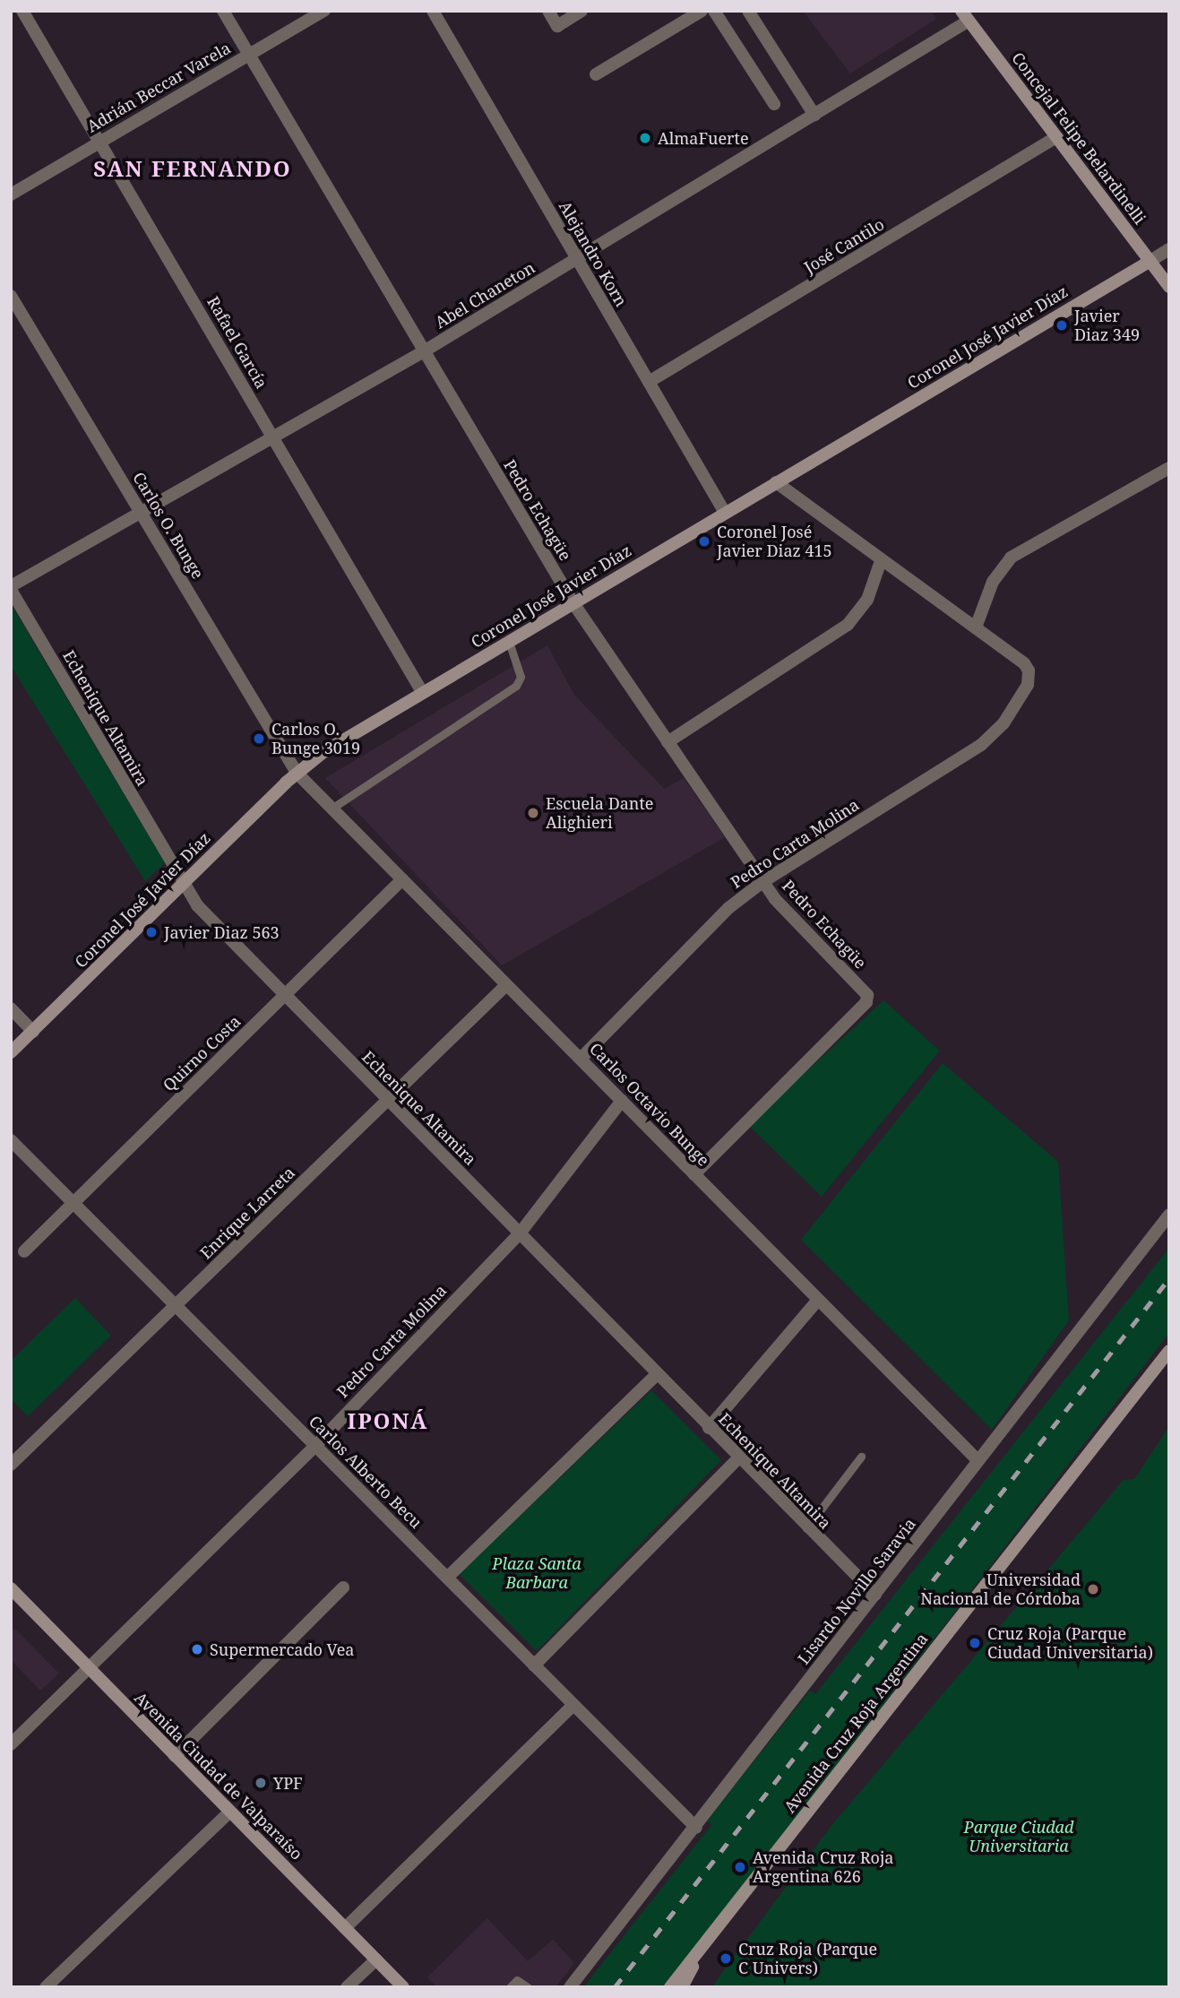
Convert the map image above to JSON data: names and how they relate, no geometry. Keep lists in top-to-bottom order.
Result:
{
  "streets": {
    "main road": [
      "Concejal Felipe Belardinelli",
      "Coronel José Javier Díaz",
      "Avenida Cruz Roja Argentina",
      "Avenida Ciudad de Valparaíso"
    ],
    "street": [
      "Adrián Beccar Varela",
      "José Cantilo",
      "Alejandro Korn",
      "Abel Chaneton",
      "Rafael García",
      "Pedro Echagüe",
      "Carlos O. Bunge",
      "Echenique Altamira",
      "Pedro Carta Molina",
      "Quirno Costa",
      "Carlos Octavio Bunge",
      "Enrique Larreta",
      "Carlos Alberto Becu",
      "Lisardo Novillo Saravia"
    ]
  },
  "crossings": [
    ["Adrián Beccar Varela", "Rafael García"],
    ["Adrián Beccar Varela", "Pedro Echagüe"],
    ["Concejal Felipe Belardinelli", "José Cantilo"],
    ["Concejal Felipe Belardinelli", "Abel Chaneton"],
    ["Concejal Felipe Belardinelli", "Coronel José Javier Díaz"],
    ["José Cantilo", "Alejandro Korn"],
    ["Alejandro Korn", "Abel Chaneton"],
    ["Alejandro Korn", "Coronel José Javier Díaz"],
    ["Abel Chaneton", "Rafael García"],
    ["Abel Chaneton", "Pedro Echagüe"],
    ["Abel Chaneton", "Carlos O. Bunge"],
    ["Abel Chaneton", "Echenique Altamira"],
    ["Coronel José Javier Díaz", "Rafael García"],
    ["Coronel José Javier Díaz", "Pedro Echagüe"],
    ["Coronel José Javier Díaz", "Carlos O. Bunge"],
    ["Coronel José Javier Díaz", "Echenique Altamira"],
    ["Coronel José Javier Díaz", "Carlos Octavio Bunge"],
    ["Pedro Echagüe", "Pedro Carta Molina"],
    ["Pedro Echagüe", "Carlos Octavio Bunge"],
    ["Carlos O. Bunge", "Carlos Octavio Bunge"],
    ["Echenique Altamira", "Pedro Carta Molina"],
    ["Echenique Altamira", "Quirno Costa"],
    ["Echenique Altamira", "Enrique Larreta"],
    ["Echenique Altamira", "Lisardo Novillo Saravia"],
    ["Pedro Carta Molina", "Carlos Octavio Bunge"],
    ["Pedro Carta Molina", "Carlos Alberto Becu"],
    ["Pedro Carta Molina", "Avenida Ciudad de Valparaíso"],
    ["Quirno Costa", "Carlos Octavio Bunge"],
    ["Quirno Costa", "Carlos Alberto Becu"],
    ["Carlos Octavio Bunge", "Enrique Larreta"],
    ["Carlos Octavio Bunge", "Lisardo Novillo Saravia"],
    ["Enrique Larreta", "Carlos Alberto Becu"],
    ["Carlos Alberto Becu", "Lisardo Novillo Saravia"]
  ],
  "districts": ["SAN FERNANDO", "IPONÁ"],
  "parks": ["Plaza Santa Barbara", "Parque Ciudad Universitaria"],
  "places": [
    "AlmaFuerte",
    "Javier Diaz 349",
    "Coronel José Javier Diaz 415",
    "Carlos O. Bunge 3019",
    "Escuela Dante Alighieri",
    "Javier Diaz 563",
    "Universidad Nacional de Córdoba",
    "Cruz Roja (Parque Ciudad Universitaria)",
    "Supermercado Vea",
    "YPF",
    "Avenida Cruz Roja Argentina 626",
    "Cruz Roja (Parque C Univers)"
  ]
}
